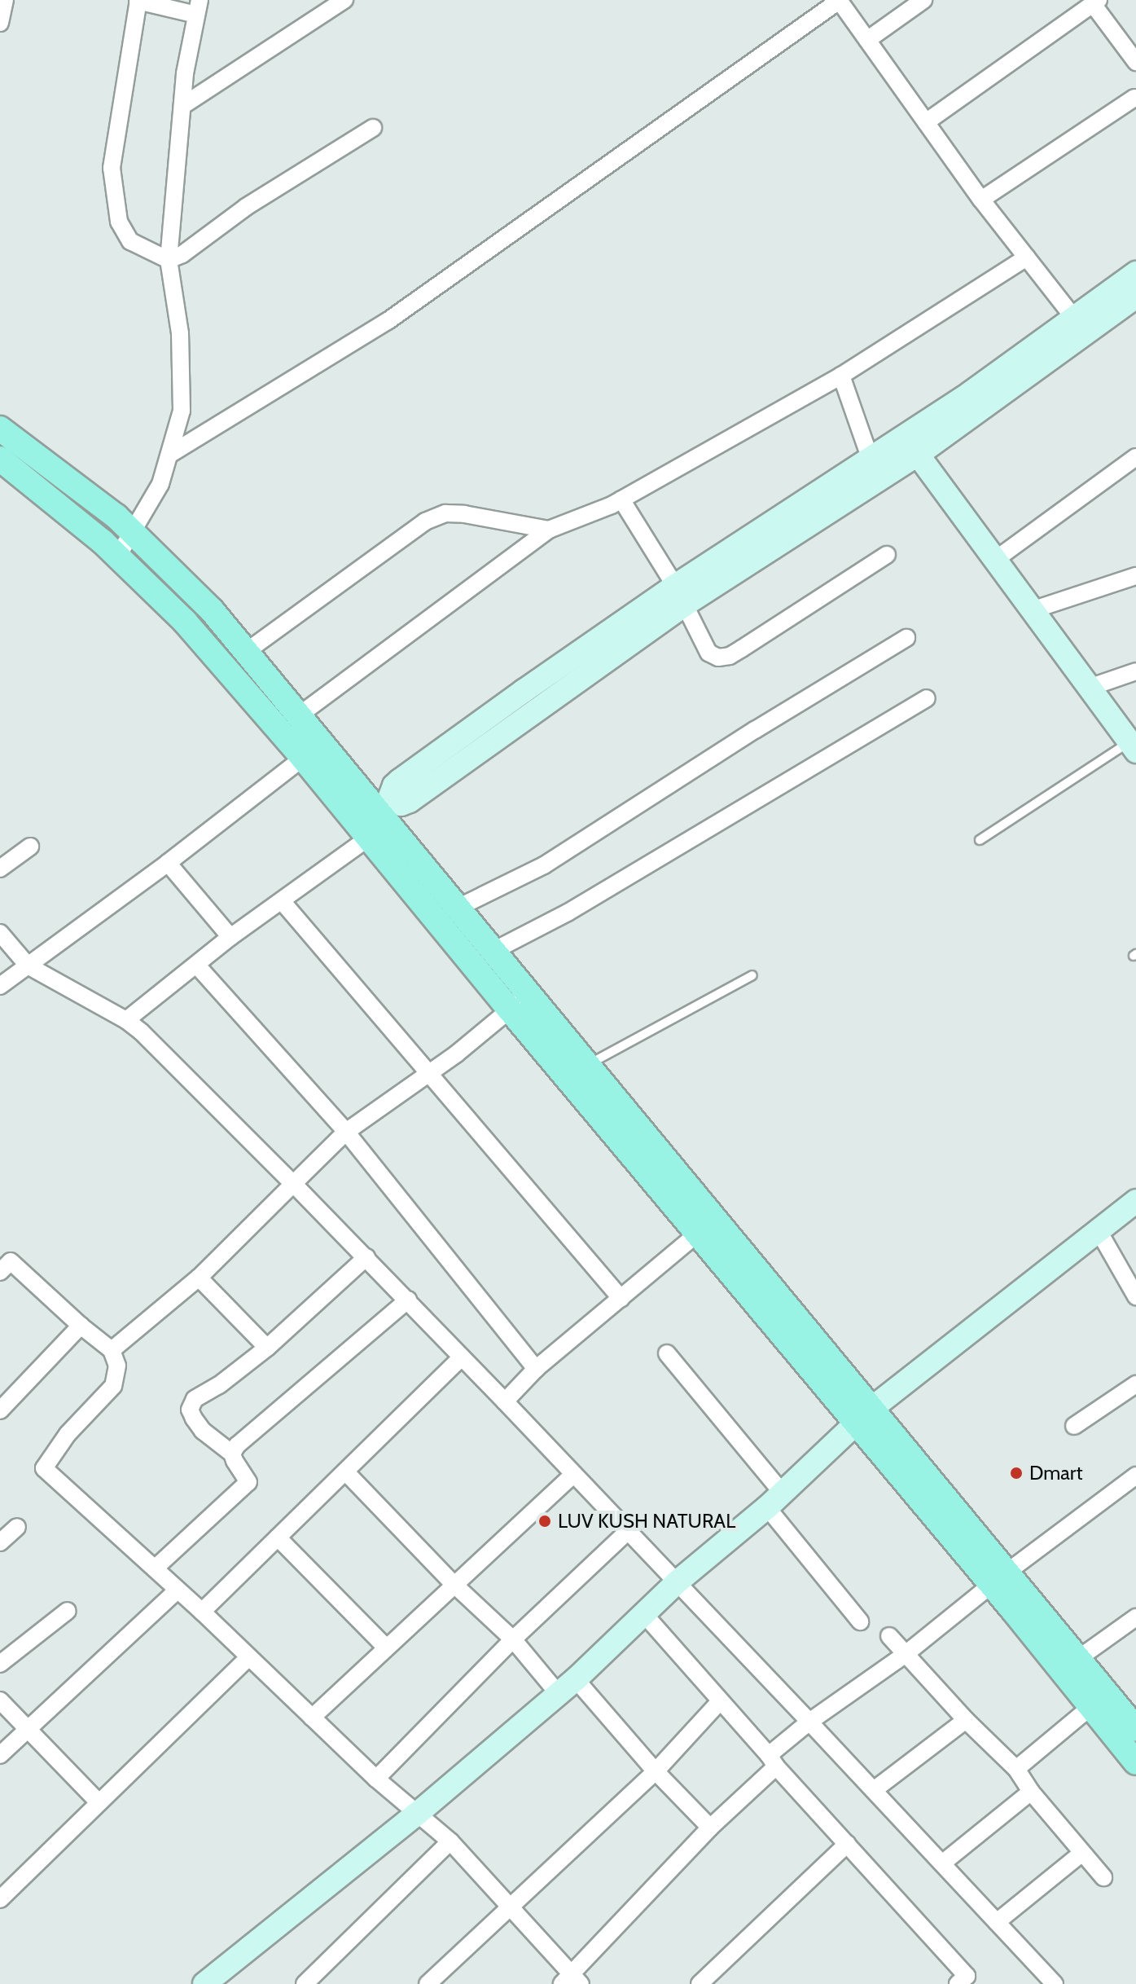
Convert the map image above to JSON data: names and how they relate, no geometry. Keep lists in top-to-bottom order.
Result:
{
  "places": ["Dmart", "LUV KUSH NATURAL"]
}
